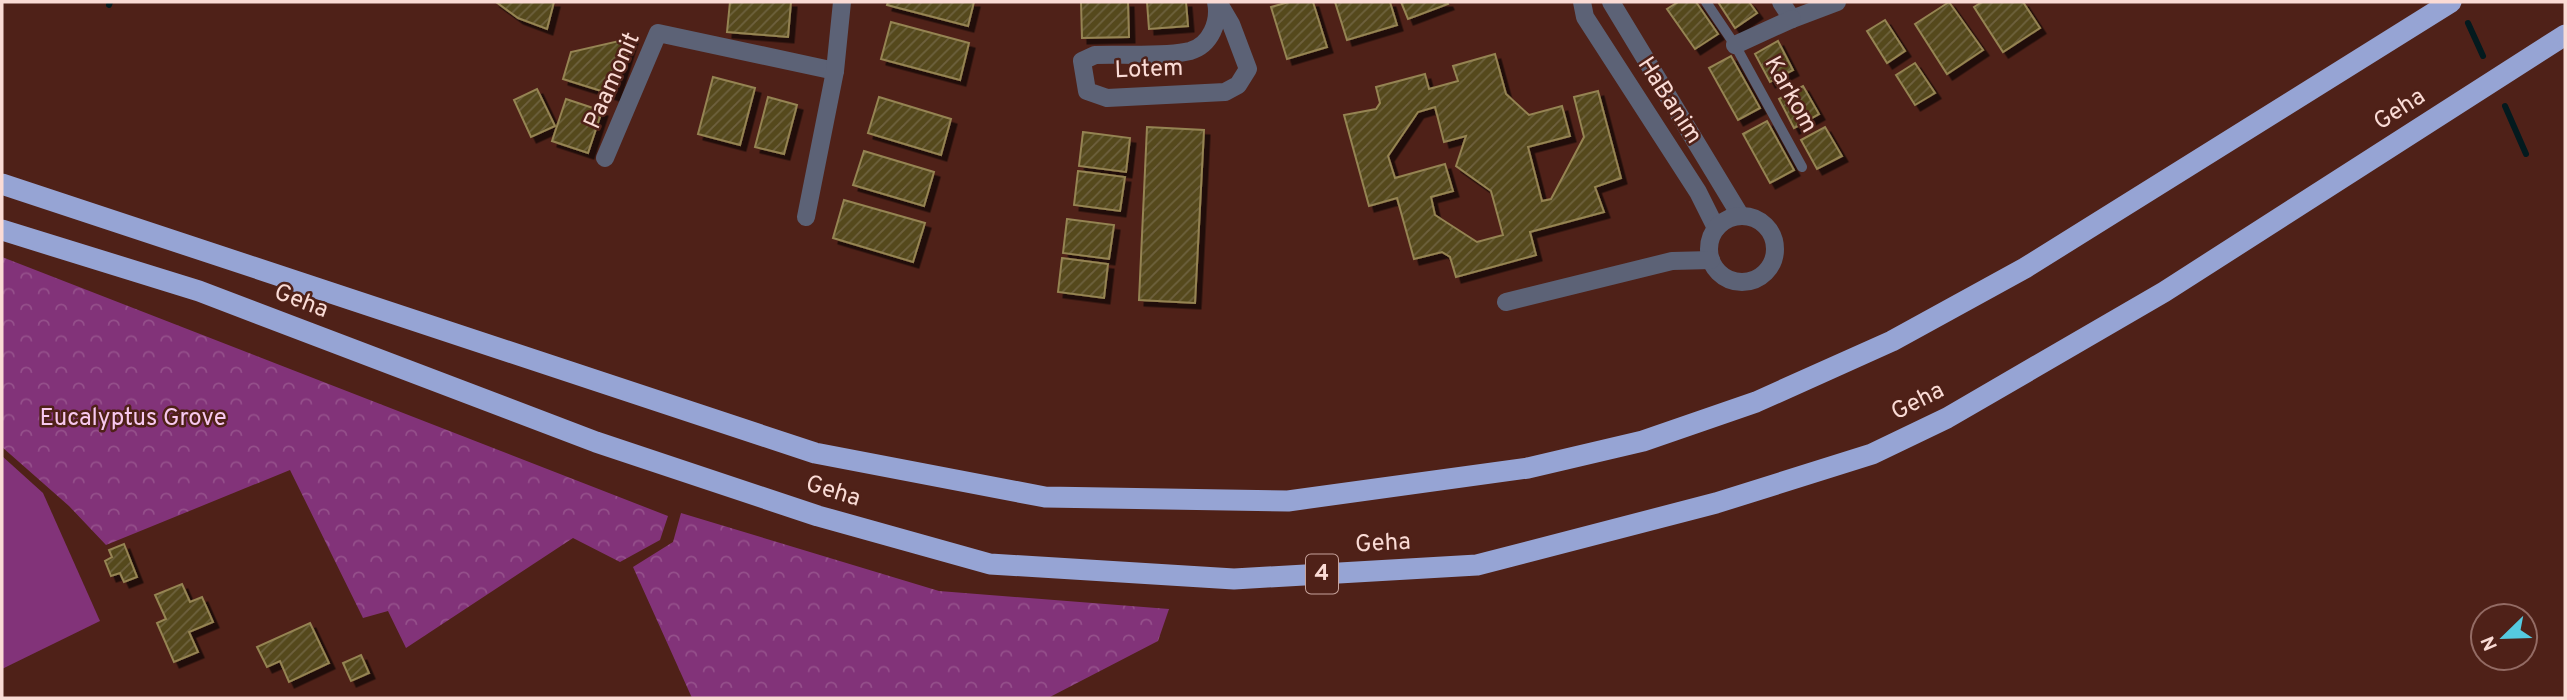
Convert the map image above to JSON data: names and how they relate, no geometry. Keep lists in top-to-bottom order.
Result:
{
  "streets": {
    "highway": ["Geha", "4"],
    "street": [
      "Lotem",
      "Paamonit",
      "Karkom",
      "HaBanim"
    ]
  },
  "parks": ["Eucalyptus Grove"],
  "north": "bottom left"
}
